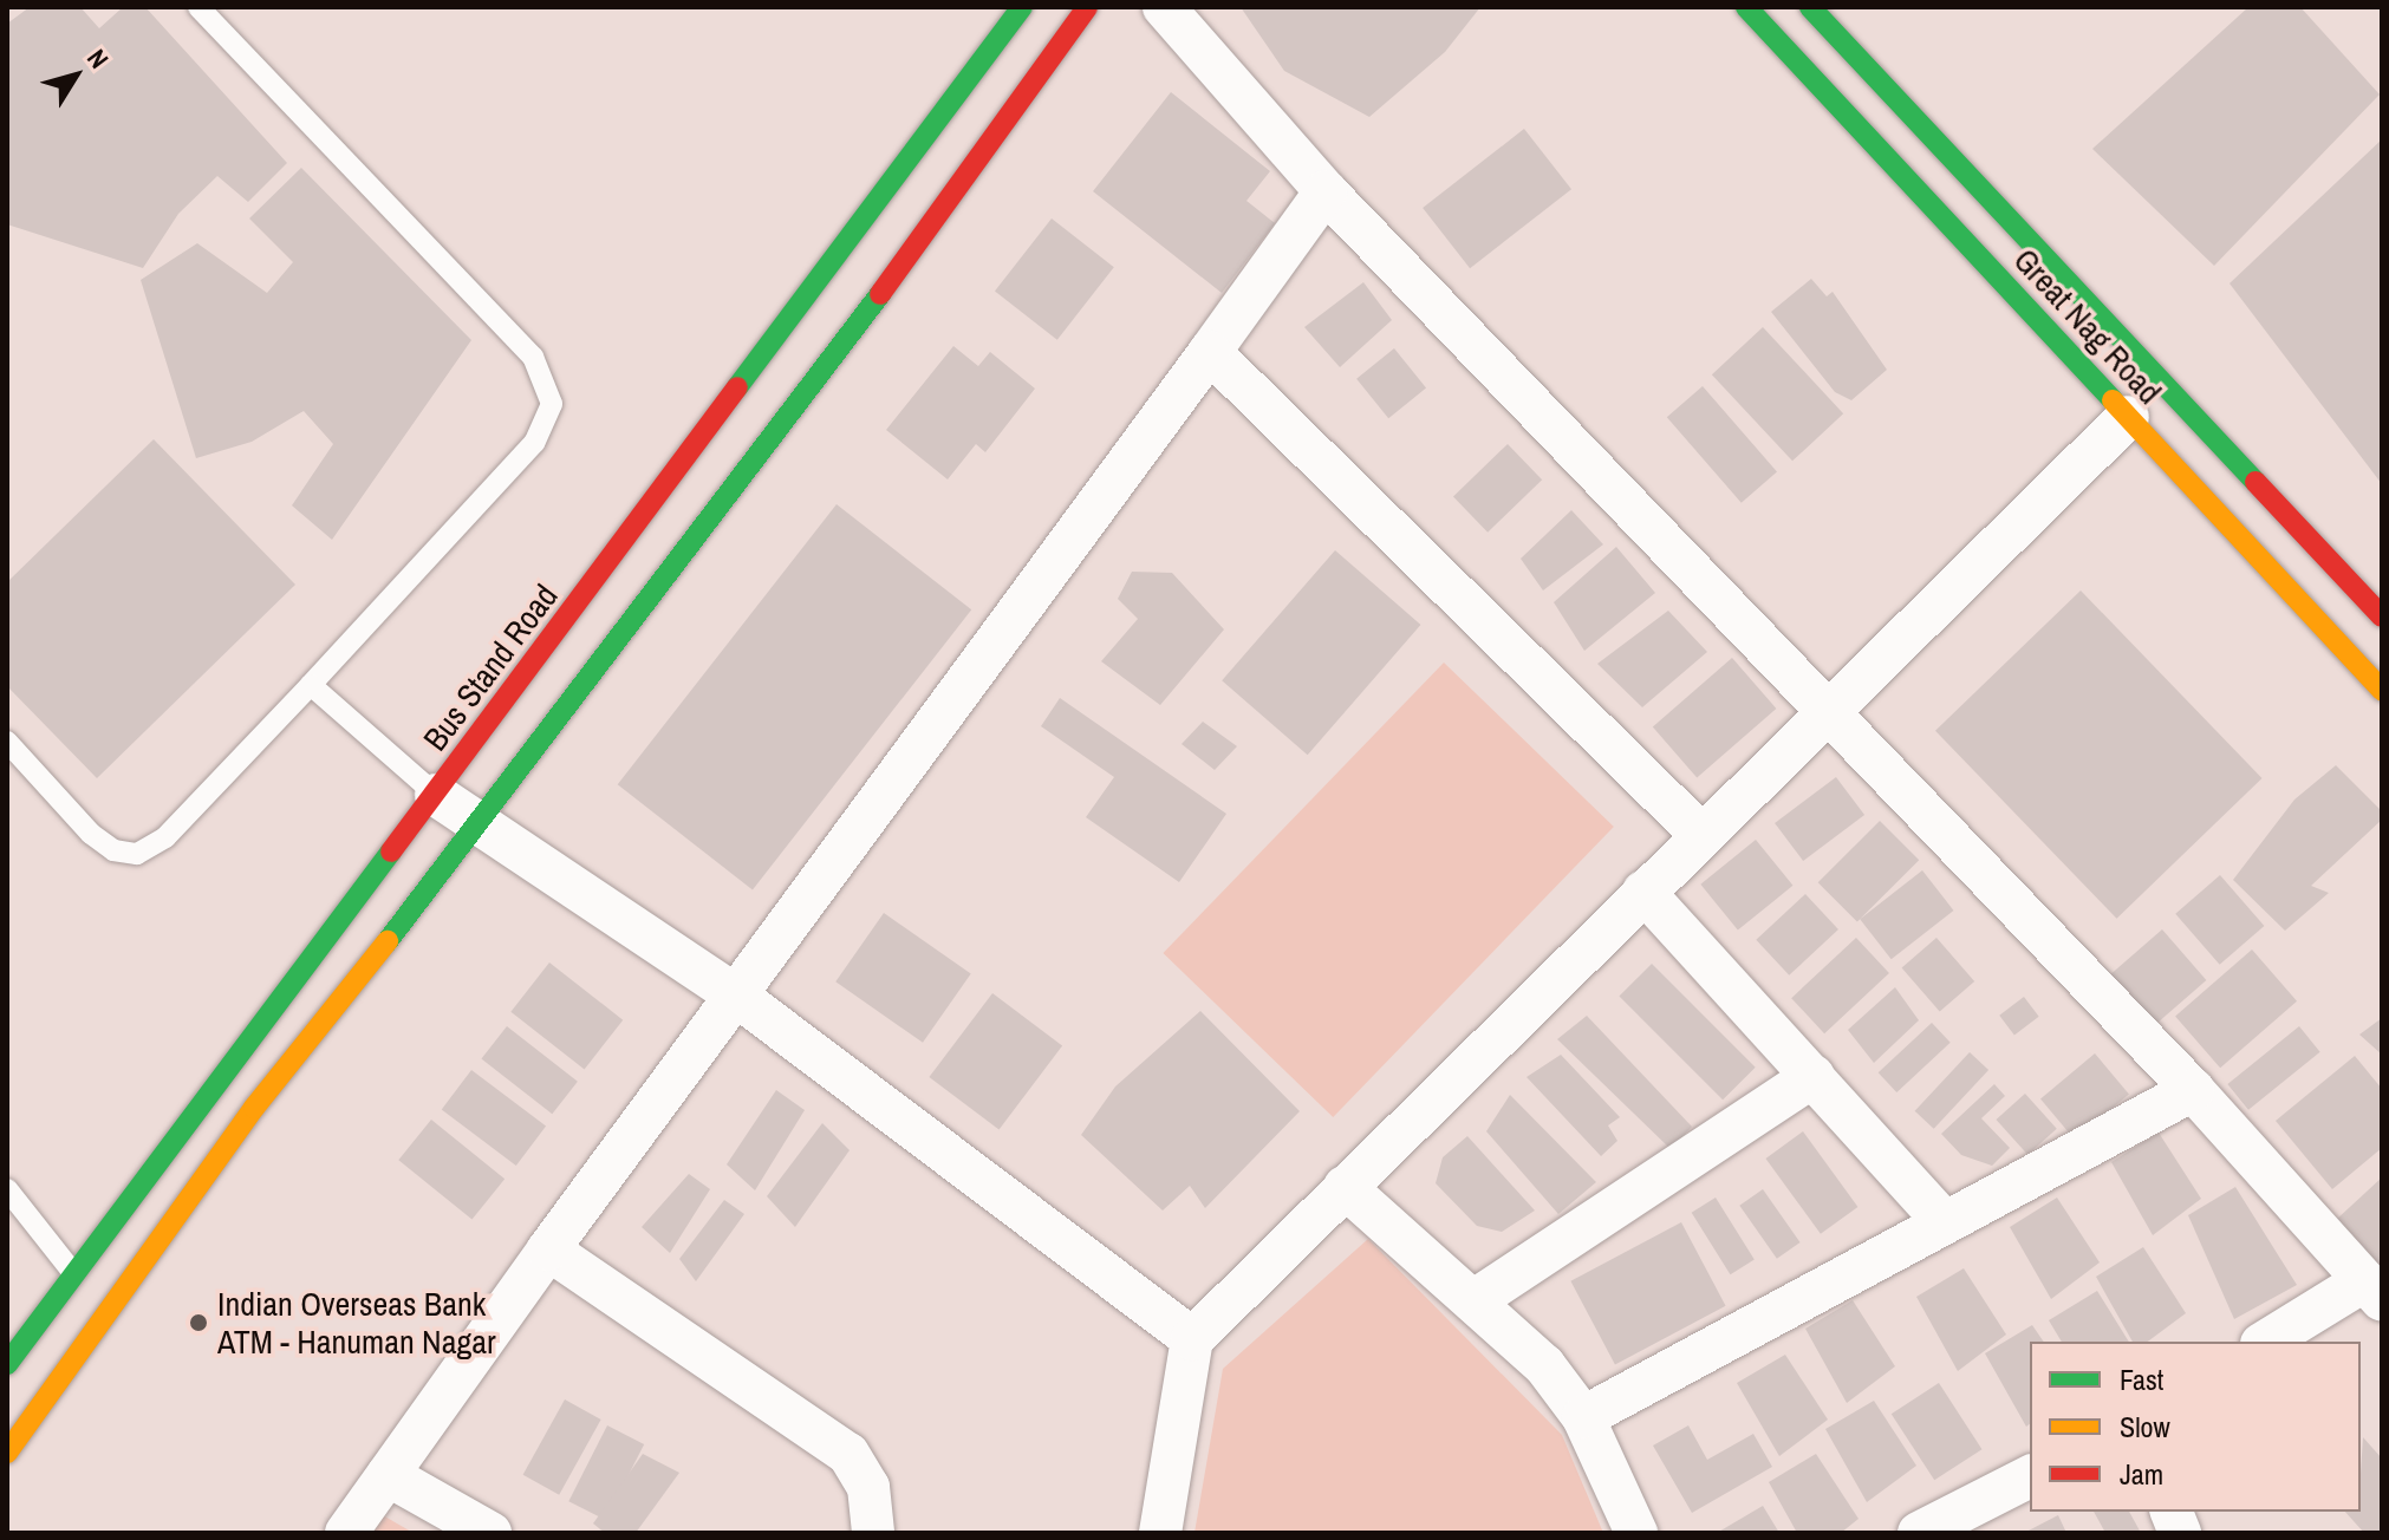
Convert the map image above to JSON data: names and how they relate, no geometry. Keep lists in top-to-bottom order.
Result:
{
  "streets": {
    "main road": ["Great Nag Road", "Bus Stand Road"]
  },
  "places": ["Indian Overseas Bank ATM - Hanuman Nagar"],
  "legend": ["Fast", "Slow", "Jam"],
  "north": "top right"
}
